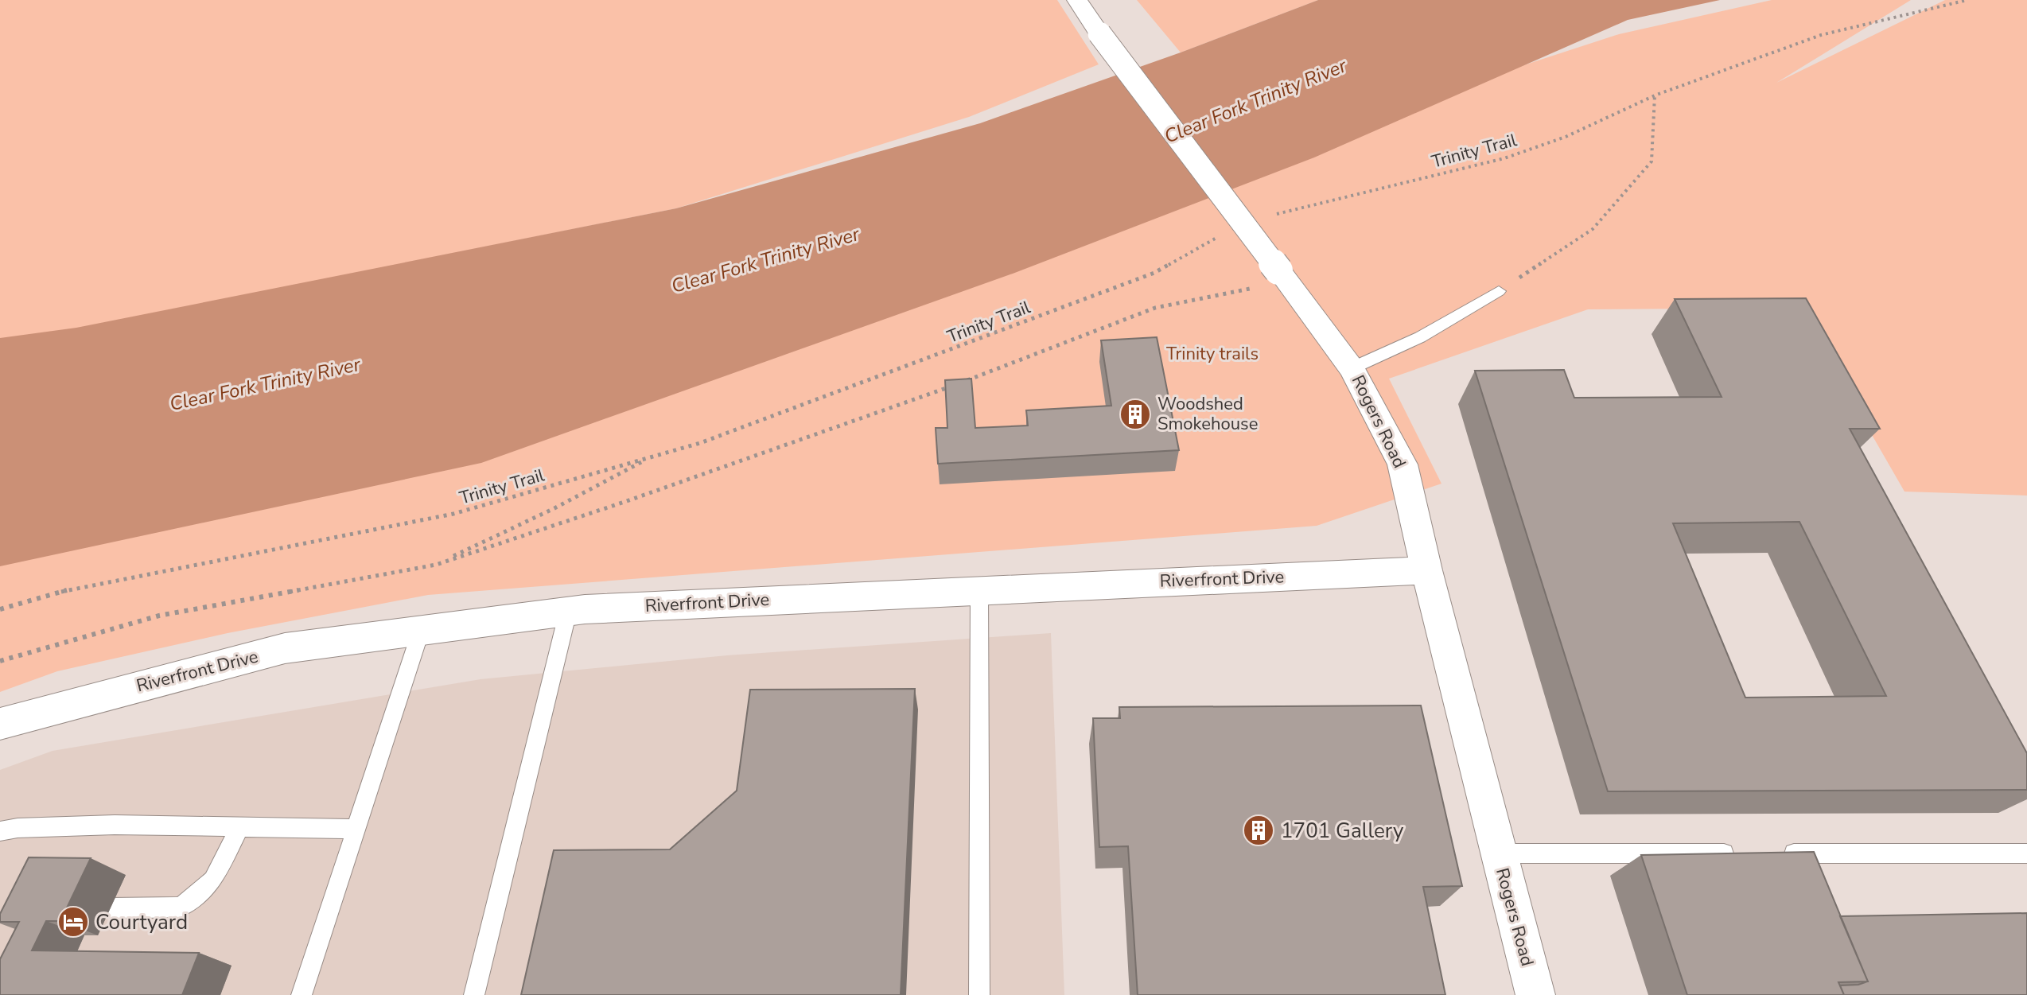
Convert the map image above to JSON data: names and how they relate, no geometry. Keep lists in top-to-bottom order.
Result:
{
  "streets": {
    "street": ["Rogers Road", "Riverfront Drive"],
    "path": ["Trinity Trail"]
  },
  "crossings": [
    ["Rogers Road", "Riverfront Drive"]
  ],
  "water": ["Clear Fork Trinity River"],
  "parks": ["Trinity trails"],
  "places": {
    "building": ["Woodshed Smokehouse", "1701 Gallery"],
    "hotel": ["Courtyard"]
  }
}
